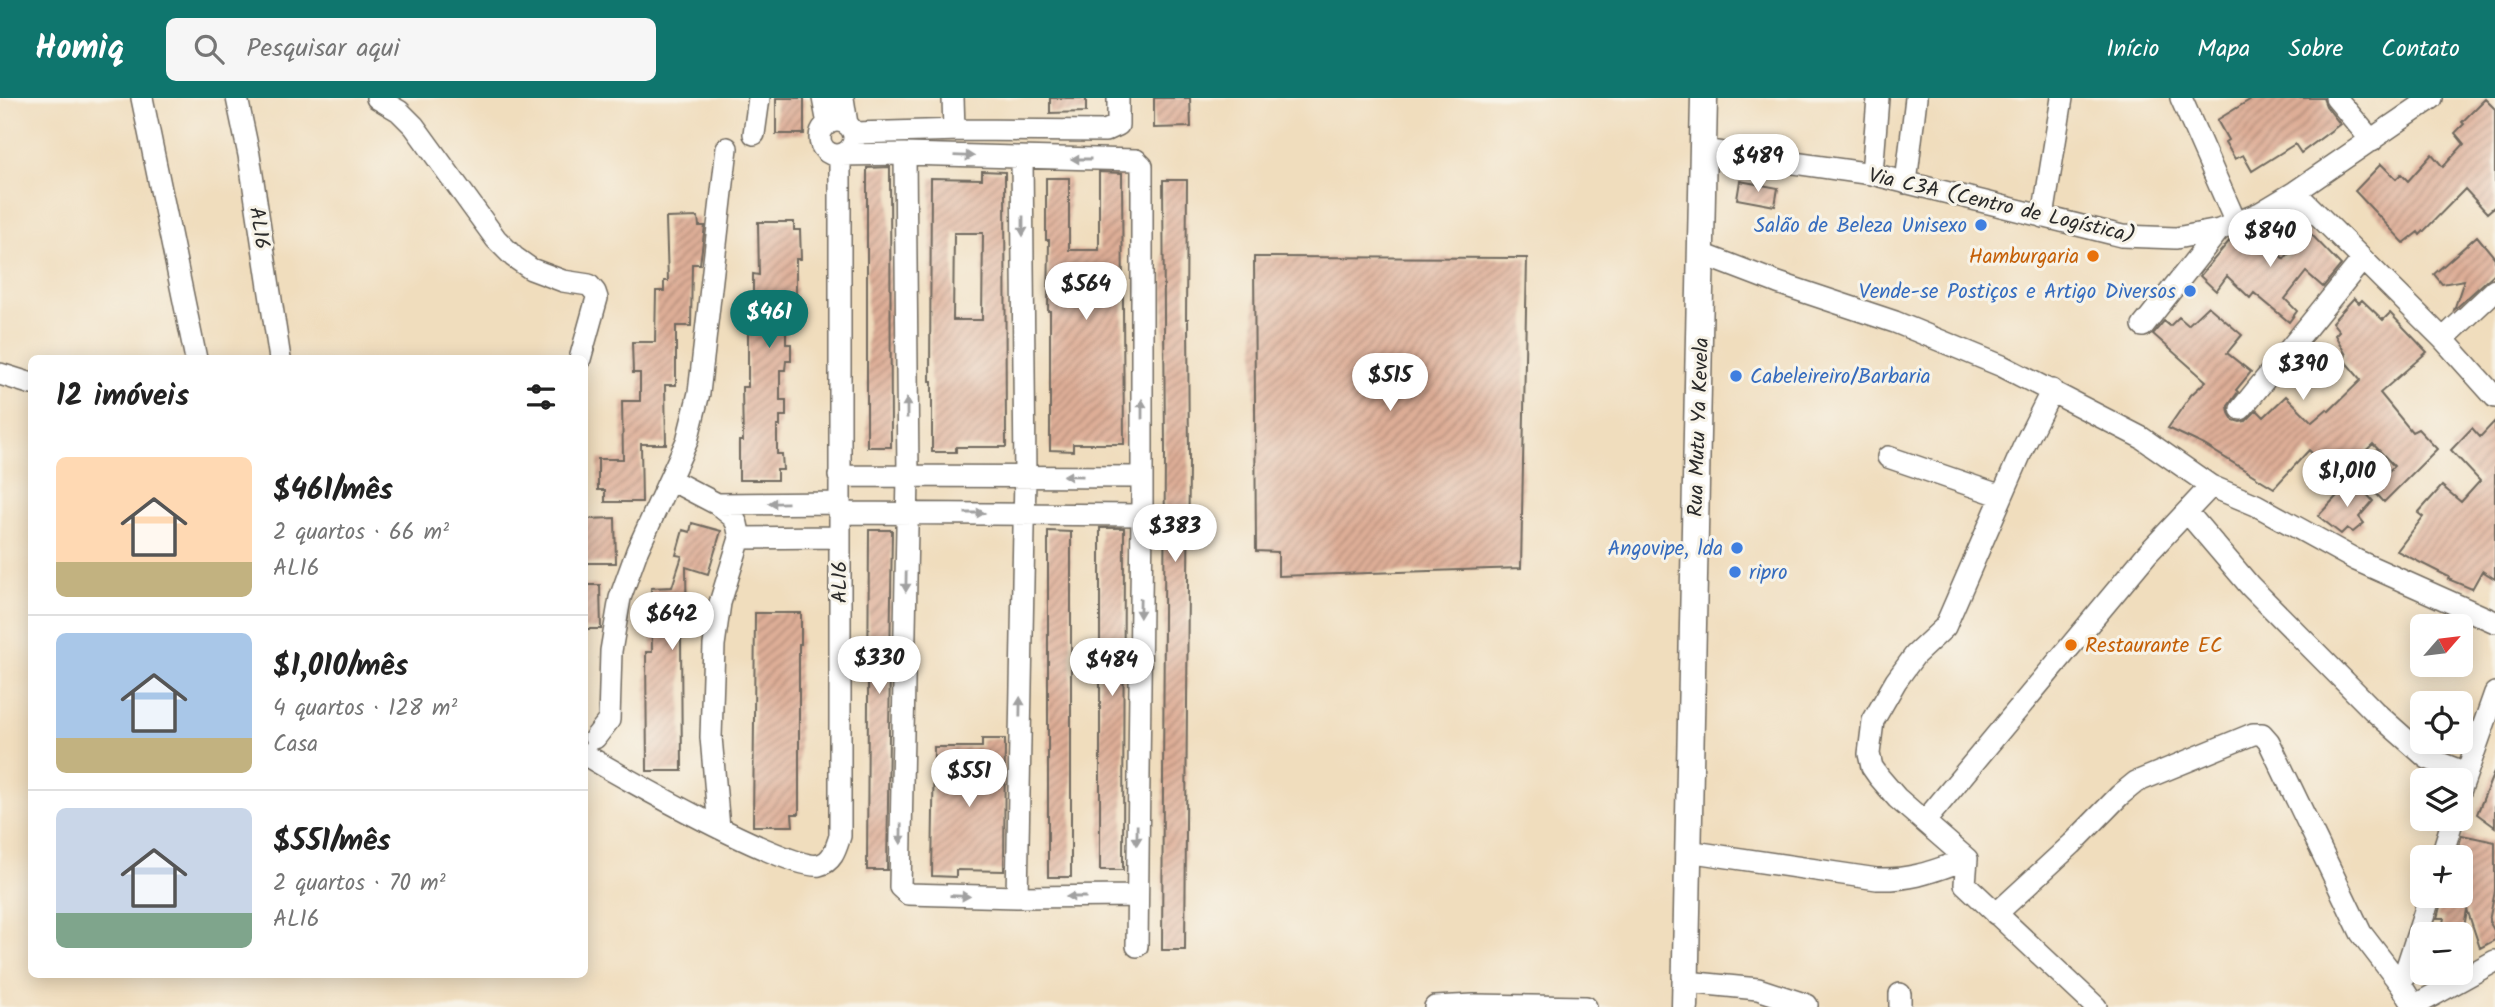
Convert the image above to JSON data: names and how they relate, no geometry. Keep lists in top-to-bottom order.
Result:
{
  "streets": {
    "main road": ["Rua Mutu Ya Kevela"],
    "street": ["Via C3A (Centro de Logística)", "AL16"]
  },
  "crossings": [
    ["Via C3A (Centro de Logística)", "Rua Mutu Ya Kevela"]
  ],
  "places": [
    "Salão de Beleza Unisexo",
    "Hamburgaria",
    "Vende-se Postiços e Artigo Diversos",
    "Cabeleireiro/Barbaria",
    "Angovipe, lda",
    "ripro",
    "Restaurante EC"
  ],
  "north": "top right",
  "page": {
    "header": "Homiq",
    "search": "Pesquisar aqui",
    "nav": [
      "Início",
      "Mapa",
      "Sobre",
      "Contato"
    ],
    "price": [
      "$489",
      "$840",
      "$564",
      "$461",
      "$390",
      "$515",
      "$1,010",
      "$383",
      "$642",
      "$330",
      "$484",
      "$551"
    ],
    "heading": "12 imóveis",
    "list": [
      {
        "name": "$461/mês",
        "note": "2 quartos · 66 m² · AL16"
      },
      {
        "name": "$1,010/mês",
        "note": "4 quartos · 128 m² · Casa"
      },
      {
        "name": "$551/mês",
        "note": "2 quartos · 70 m² · AL16"
      }
    ],
    "map_buttons": ["+", "−"]
  }
}
